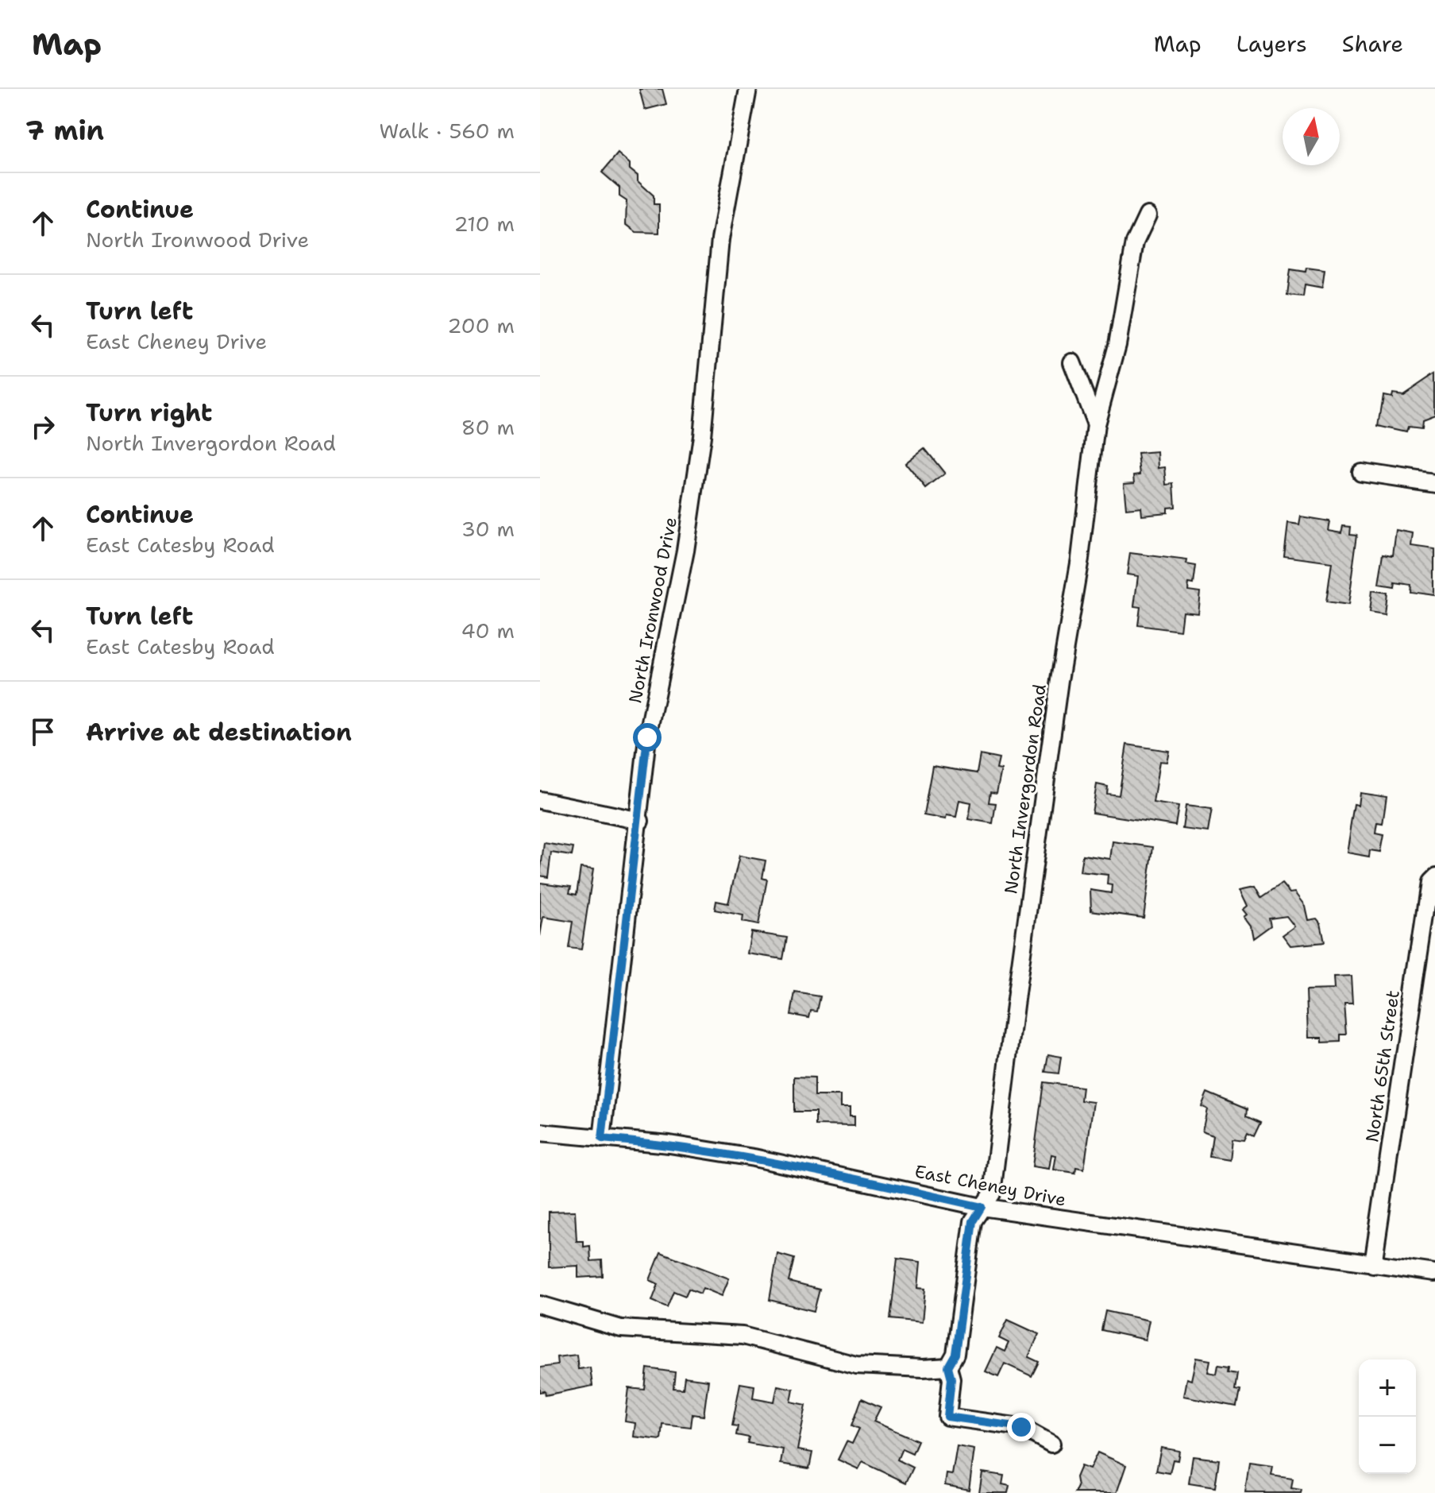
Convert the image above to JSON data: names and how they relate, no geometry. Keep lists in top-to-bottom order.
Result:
{
  "streets": {
    "street": [
      "North Ironwood Drive",
      "North Invergordon Road",
      "North 65th Street",
      "East Cheney Drive"
    ]
  },
  "crossings": [
    ["North Ironwood Drive", "East Cheney Drive"],
    ["North Invergordon Road", "East Cheney Drive"],
    ["North 65th Street", "East Cheney Drive"]
  ],
  "north": "top",
  "page": {
    "header": "Map",
    "nav": ["Map", "Layers", "Share"],
    "heading": ["7 min", "Walk · 560 m"],
    "list": [
      ["Continue", "North Ironwood Drive", "210 m"],
      ["Turn left", "East Cheney Drive", "200 m"],
      ["Turn right", "North Invergordon Road", "80 m"],
      ["Continue", "East Catesby Road", "30 m"],
      ["Turn left", "East Catesby Road", "40 m"],
      "Arrive at destination"
    ],
    "map_buttons": ["+", "−"]
  }
}
